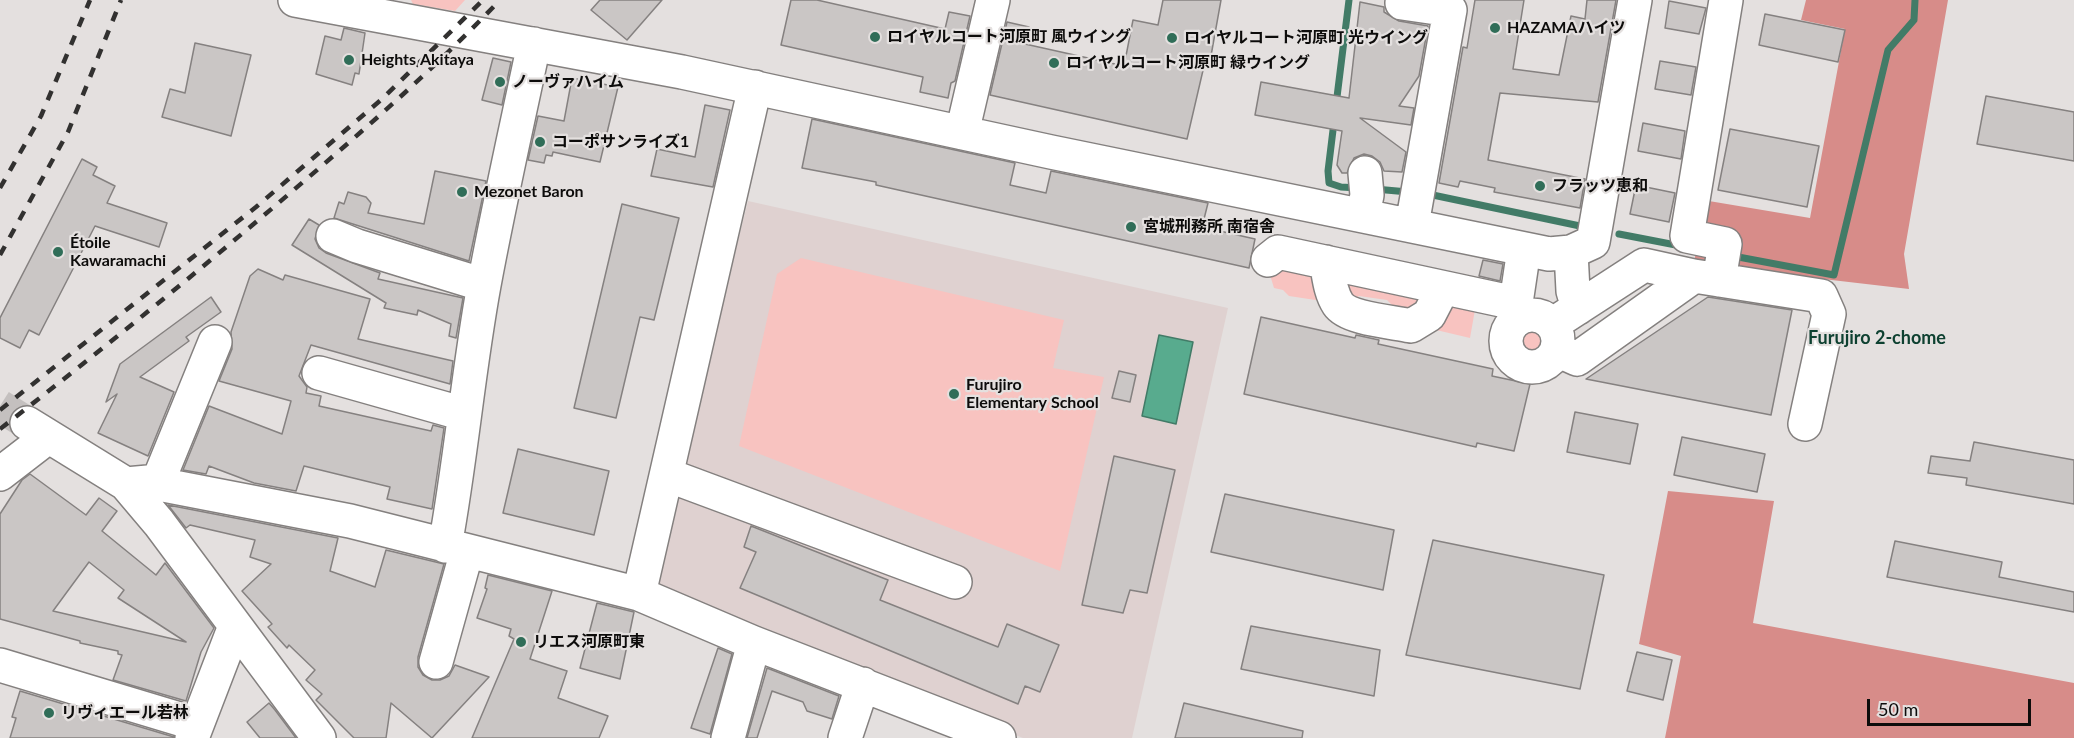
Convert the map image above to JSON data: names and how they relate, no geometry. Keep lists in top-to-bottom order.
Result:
{
  "districts": ["Furujiro 2-chome"],
  "places": [
    "HAZAMAハイツ",
    "ロイヤルコート河原町 風ウイング",
    "ロイヤルコート河原町 光ウイング",
    "Heights Akitaya",
    "ロイヤルコート河原町 緑ウイング",
    "ノーヴァハイム",
    "コーポサンライズ1",
    "フラッツ恵和",
    "Mezonet Baron",
    "宮城刑務所 南宿舎",
    "Étoile Kawaramachi",
    "Furujiro Elementary School",
    "リエス河原町東",
    "リヴィエール若林"
  ],
  "scale_bar": "50 m"
}
